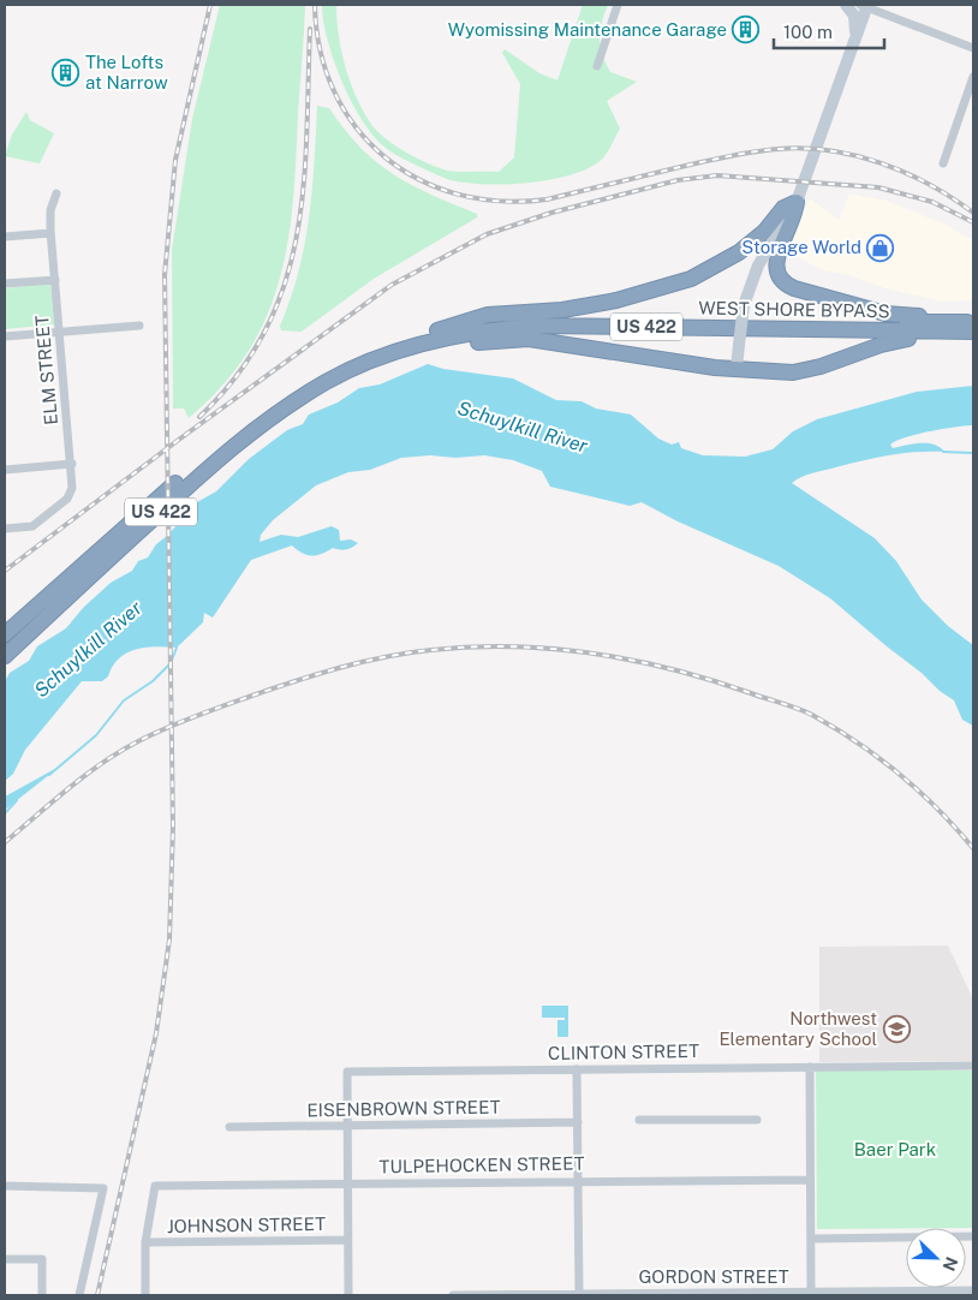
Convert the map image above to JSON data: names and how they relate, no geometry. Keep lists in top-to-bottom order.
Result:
{
  "streets": {
    "highway": ["WEST SHORE BYPASS", "US 422"],
    "street": [
      "ELM STREET",
      "CLINTON STREET",
      "EISENBROWN STREET",
      "TULPEHOCKEN STREET",
      "JOHNSON STREET",
      "GORDON STREET"
    ]
  },
  "crossings": [
    ["CLINTON STREET", "EISENBROWN STREET"],
    ["TULPEHOCKEN STREET", "JOHNSON STREET"]
  ],
  "water": ["Schuylkill River"],
  "parks": ["Baer Park"],
  "places": {
    "building": ["Wyomissing Maintenance Garage", "The Lofts at Narrow"],
    "shop": ["Storage World"],
    "school or university": ["Northwest Elementary School"]
  },
  "scale_bar": "100 m",
  "north": "bottom right"
}
